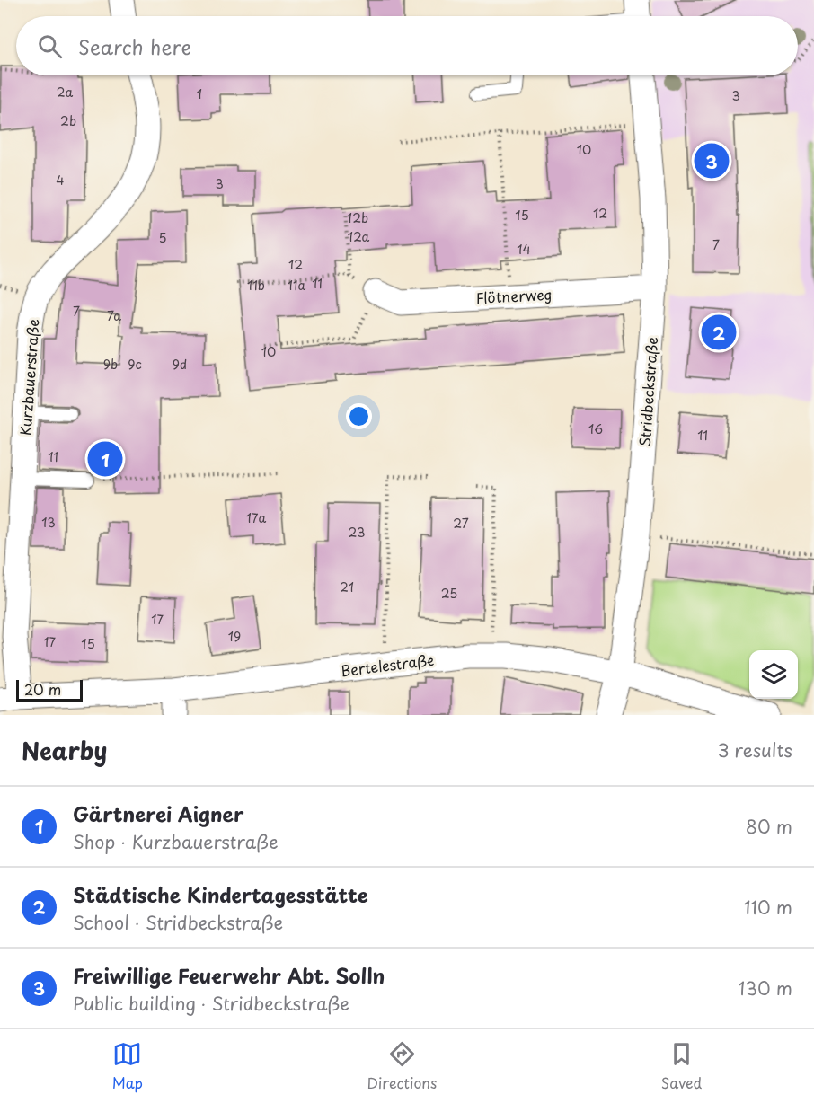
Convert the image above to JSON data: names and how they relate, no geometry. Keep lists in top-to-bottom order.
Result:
{
  "streets": {
    "street": [
      "Flötnerweg",
      "Kurzbauerstraße",
      "Stridbeckstraße",
      "Bertelestraße"
    ]
  },
  "crossings": [
    ["Flötnerweg", "Stridbeckstraße"],
    ["Kurzbauerstraße", "Bertelestraße"],
    ["Stridbeckstraße", "Bertelestraße"]
  ],
  "house_numbers": [
    "2a",
    "1",
    "3",
    "2b",
    "10",
    "4",
    "3",
    "12",
    "15",
    "12b",
    "12a",
    "5",
    "7",
    "14",
    "12",
    "11",
    "11b",
    "11a",
    "7",
    "7a",
    "10",
    "9b",
    "9c",
    "9d",
    "16",
    "11",
    "11",
    "17a",
    "13",
    "27",
    "23",
    "21",
    "25",
    "17",
    "19",
    "17",
    "15"
  ],
  "scale_bar": "20 m",
  "page": {
    "search": "Search here",
    "pins": ["3", "2", "1"],
    "scale": "20 m",
    "heading": ["Nearby", "3 results"],
    "list": [
      {
        "mark": "1",
        "name": "Gärtnerei Aigner",
        "note": "Shop · Kurzbauerstraße",
        "value": "80 m"
      },
      {
        "mark": "2",
        "name": "Städtische Kindertagesstätte",
        "note": "School · Stridbeckstraße",
        "value": "110 m"
      },
      {
        "mark": "3",
        "name": "Freiwillige Feuerwehr Abt. Solln",
        "note": "Public building · Stridbeckstraße",
        "value": "130 m"
      }
    ],
    "nav": ["Map", "Directions", "Saved"]
  }
}
